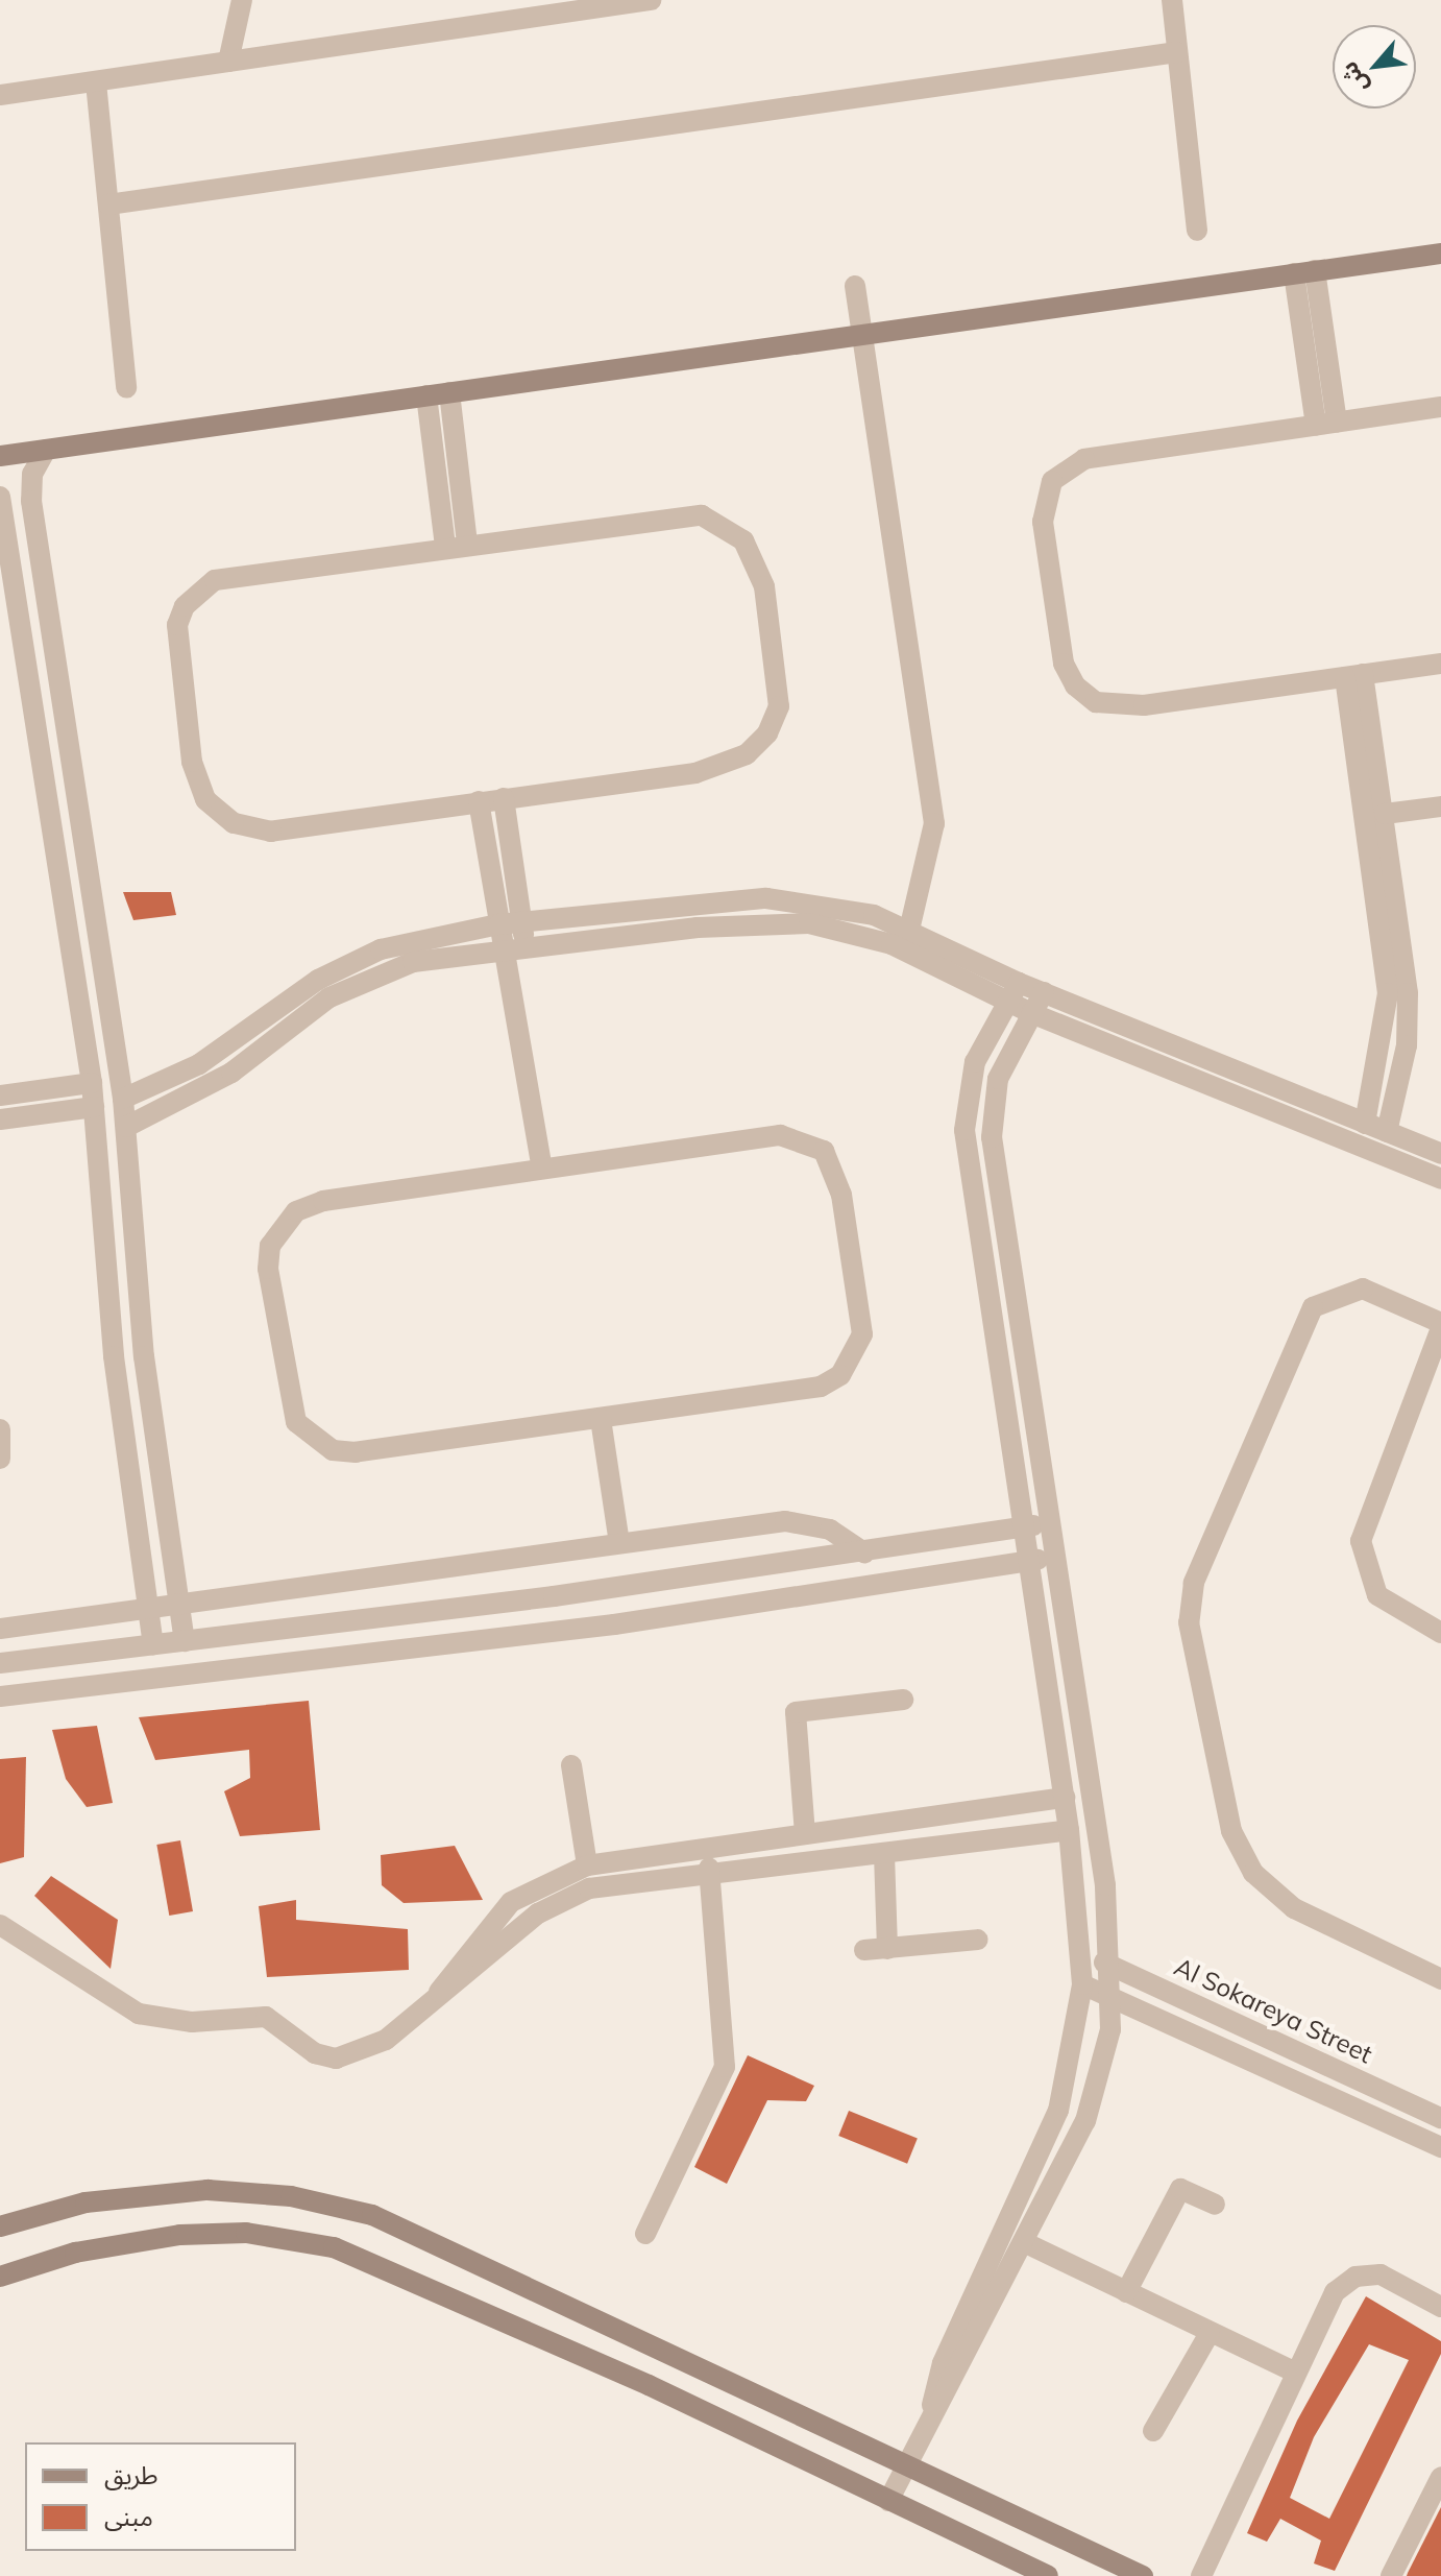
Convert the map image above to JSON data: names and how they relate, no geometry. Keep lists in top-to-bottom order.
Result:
{
  "streets": {
    "street": ["Al Sokareya Street"]
  },
  "legend": ["طريق", "مبنى"],
  "north": "bottom left"
}
